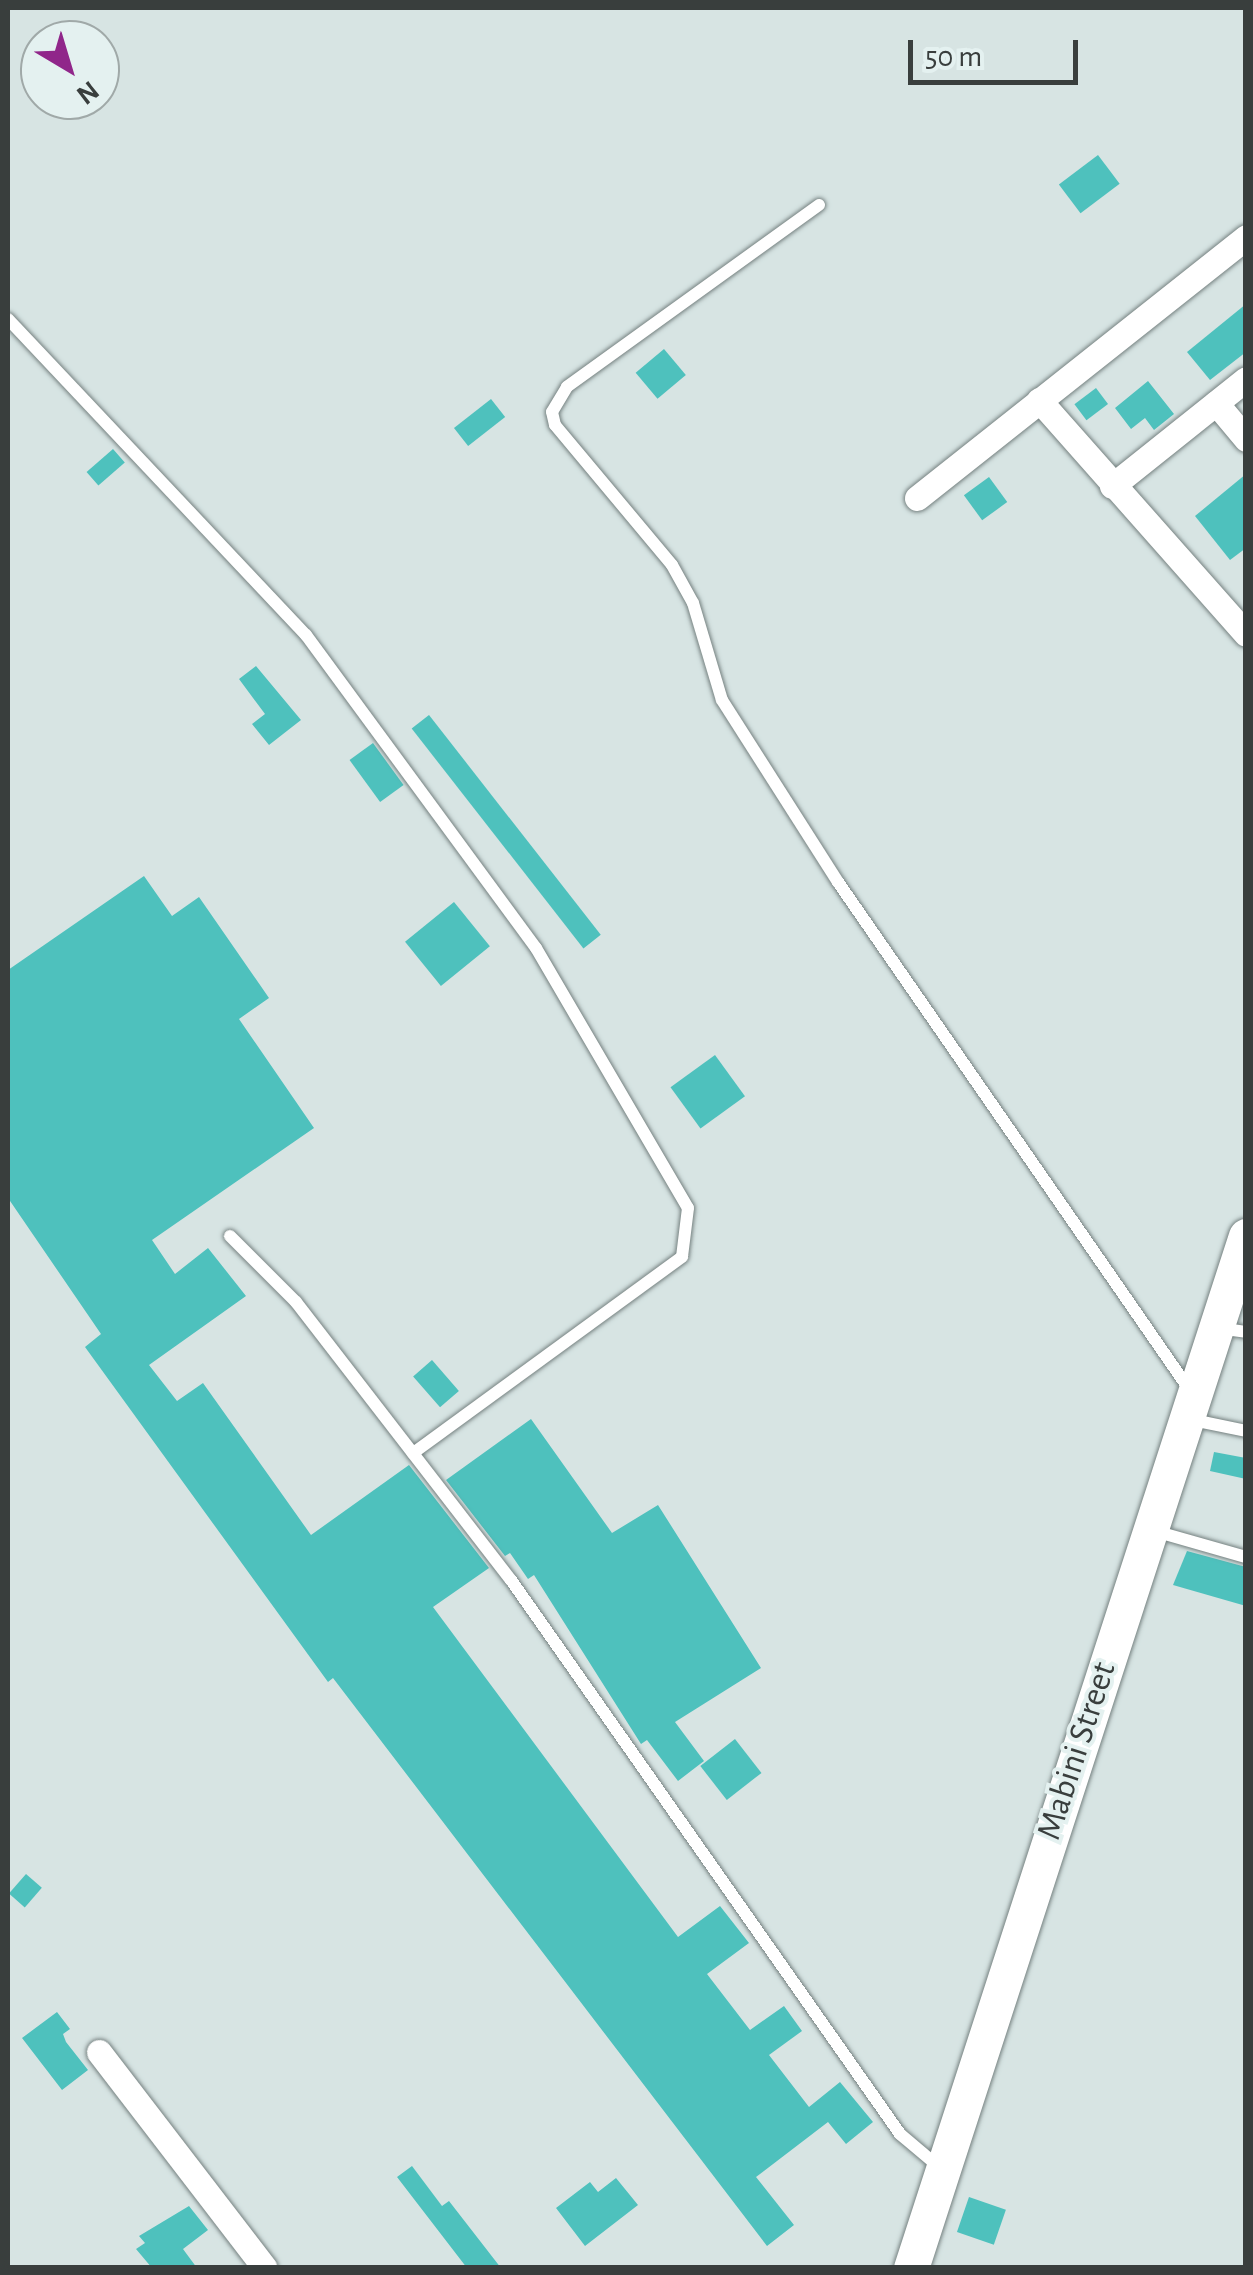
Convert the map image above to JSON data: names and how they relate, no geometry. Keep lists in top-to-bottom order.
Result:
{
  "streets": {
    "main road": ["Mabini Street"]
  },
  "scale_bar": "50 m",
  "north": "bottom right"
}
